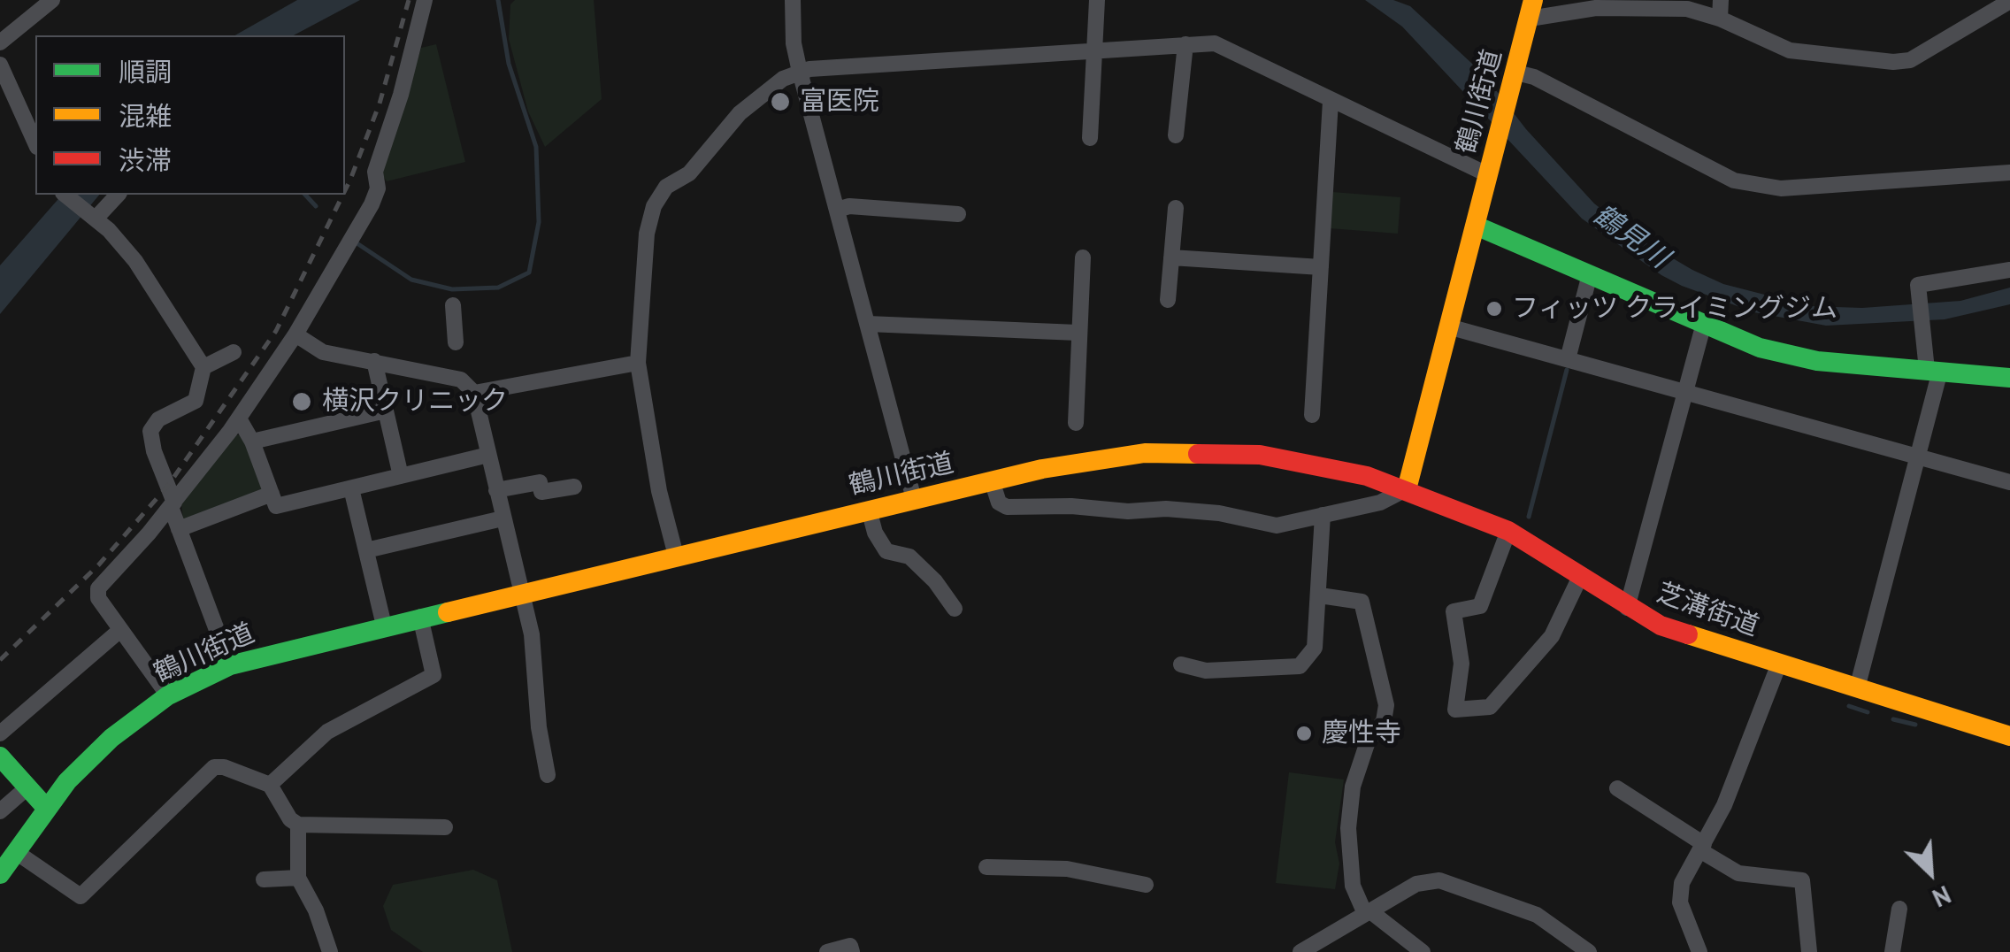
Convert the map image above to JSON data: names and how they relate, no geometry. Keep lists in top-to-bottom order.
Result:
{
  "streets": {
    "main road": ["鶴川街道", "芝溝街道"]
  },
  "crossings": [
    ["鶴川街道", "芝溝街道"]
  ],
  "water": ["鶴見川"],
  "places": [
    "富医院",
    "フィッツ クライミングジム",
    "横沢クリニック",
    "慶性寺"
  ],
  "legend": ["順調", "混雑", "渋滞"],
  "north": "bottom right"
}
